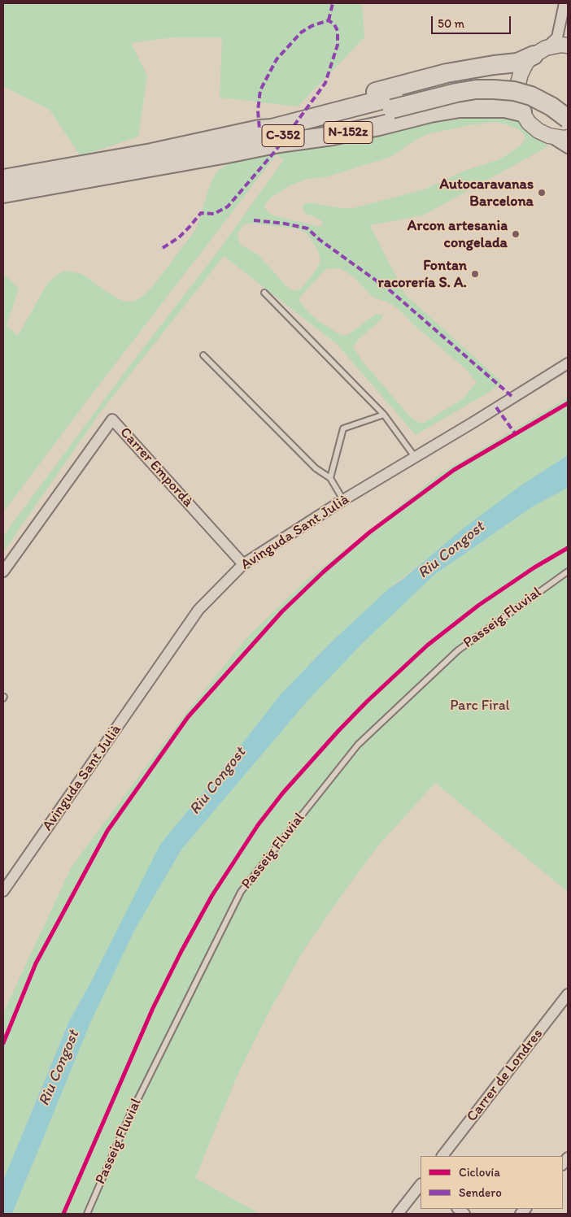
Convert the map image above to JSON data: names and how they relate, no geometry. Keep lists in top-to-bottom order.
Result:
{
  "streets": {
    "highway": ["N-152z", "C-352"],
    "street": ["Carrer Empordà", "Avinguda Sant Julià", "Carrer de Londres"],
    "lane": ["Passeig Fluvial"]
  },
  "crossings": [
    ["N-152z", "C-352"],
    ["Carrer Empordà", "Avinguda Sant Julià"]
  ],
  "water": ["Riu Congost"],
  "parks": ["Parc Firal"],
  "places": ["Autocaravanas Barcelona", "Arcon artesania congelada", "Fontan racorería S. A."],
  "legend": ["Ciclovía", "Sendero"],
  "scale_bar": "50 m"
}
